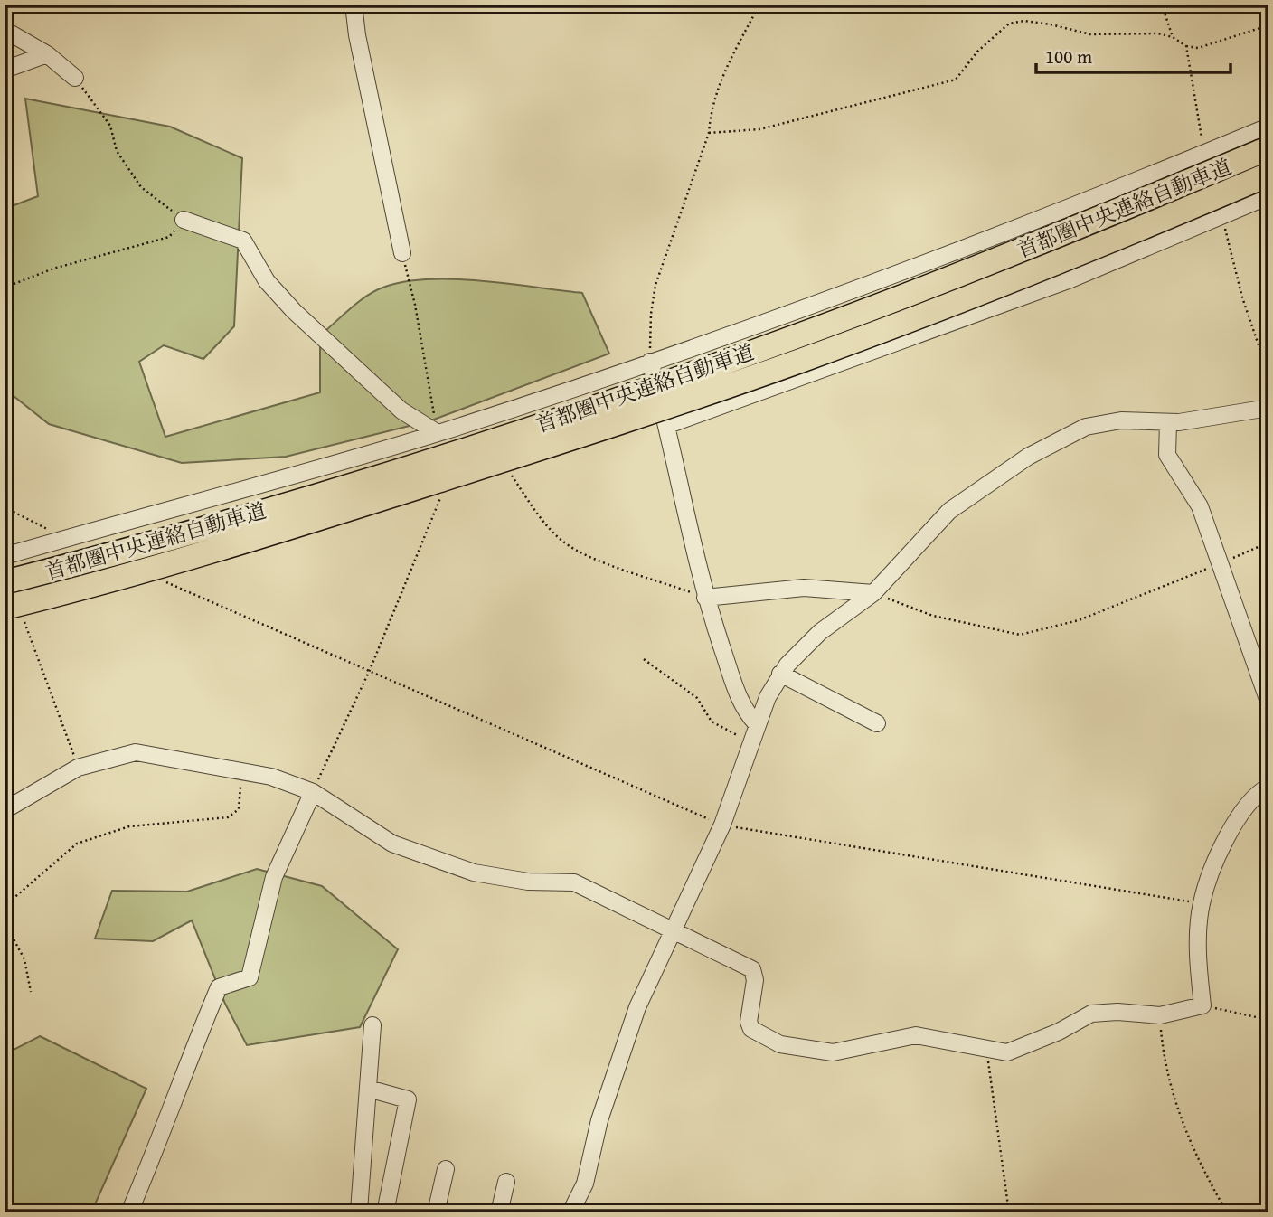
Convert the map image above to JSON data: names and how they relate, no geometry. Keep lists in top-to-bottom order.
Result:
{
  "streets": {
    "highway": ["首都圏中央連絡自動車道"]
  },
  "scale_bar": "100 m"
}
